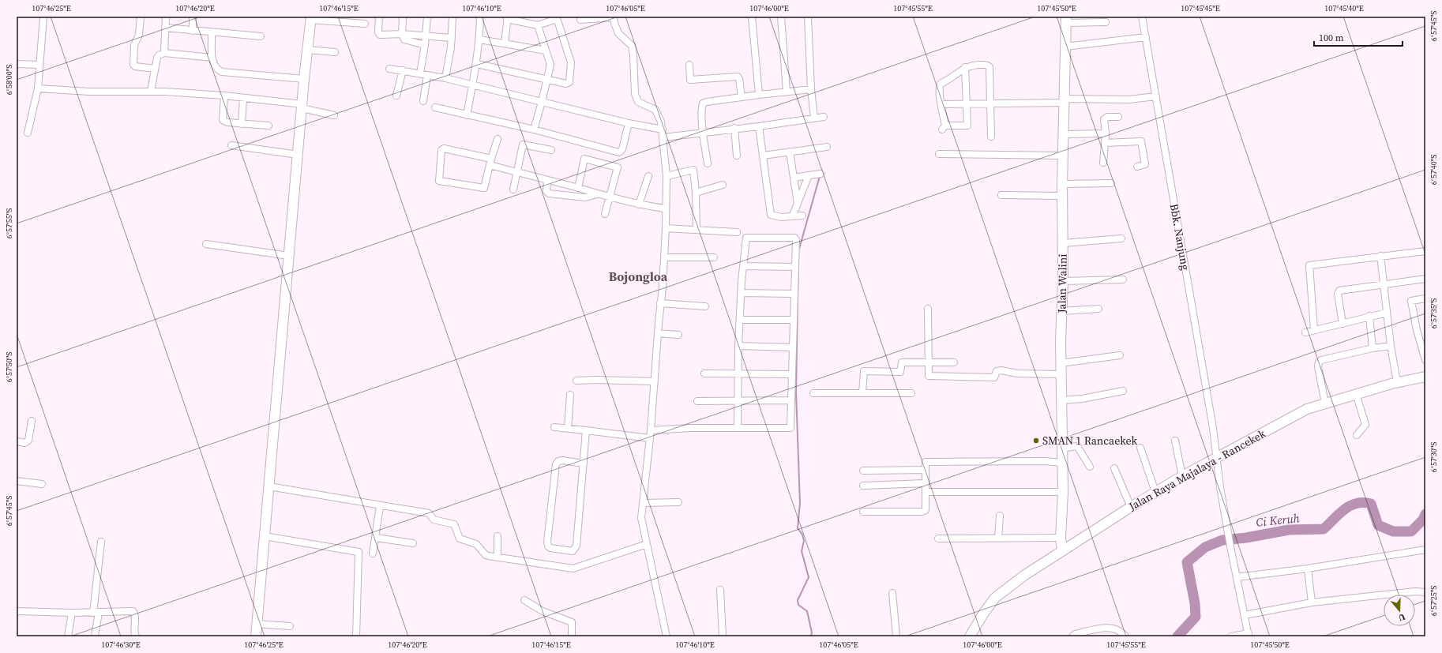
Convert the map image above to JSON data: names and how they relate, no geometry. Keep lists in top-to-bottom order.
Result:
{
  "streets": {
    "street": ["Bbk. Nanjung", "Jalan Walini", "Jalan Raya Majalaya - Rancekek"]
  },
  "crossings": [
    ["Bbk. Nanjung", "Jalan Raya Majalaya - Rancekek"],
    ["Jalan Walini", "Jalan Raya Majalaya - Rancekek"]
  ],
  "districts": ["Bojongloa"],
  "water": ["Ci Keruh"],
  "places": ["SMAN 1 Rancaekek"],
  "scale_bar": "100 m",
  "north": "bottom",
  "coordinates": [
    "107°46'25\"E",
    "107°46'20\"E",
    "107°46'15\"E",
    "107°46'10\"E",
    "107°46'05\"E",
    "107°46'00\"E",
    "107°45'55\"E",
    "107°45'50\"E",
    "107°45'45\"E",
    "107°45'40\"E",
    "6°57'45\"S",
    "6°58'00\"S",
    "6°57'40\"S",
    "6°57'55\"S",
    "6°57'35\"S",
    "6°57'50\"S",
    "6°57'30\"S",
    "6°57'25\"S",
    "107°46'30\"E"
  ]
}
